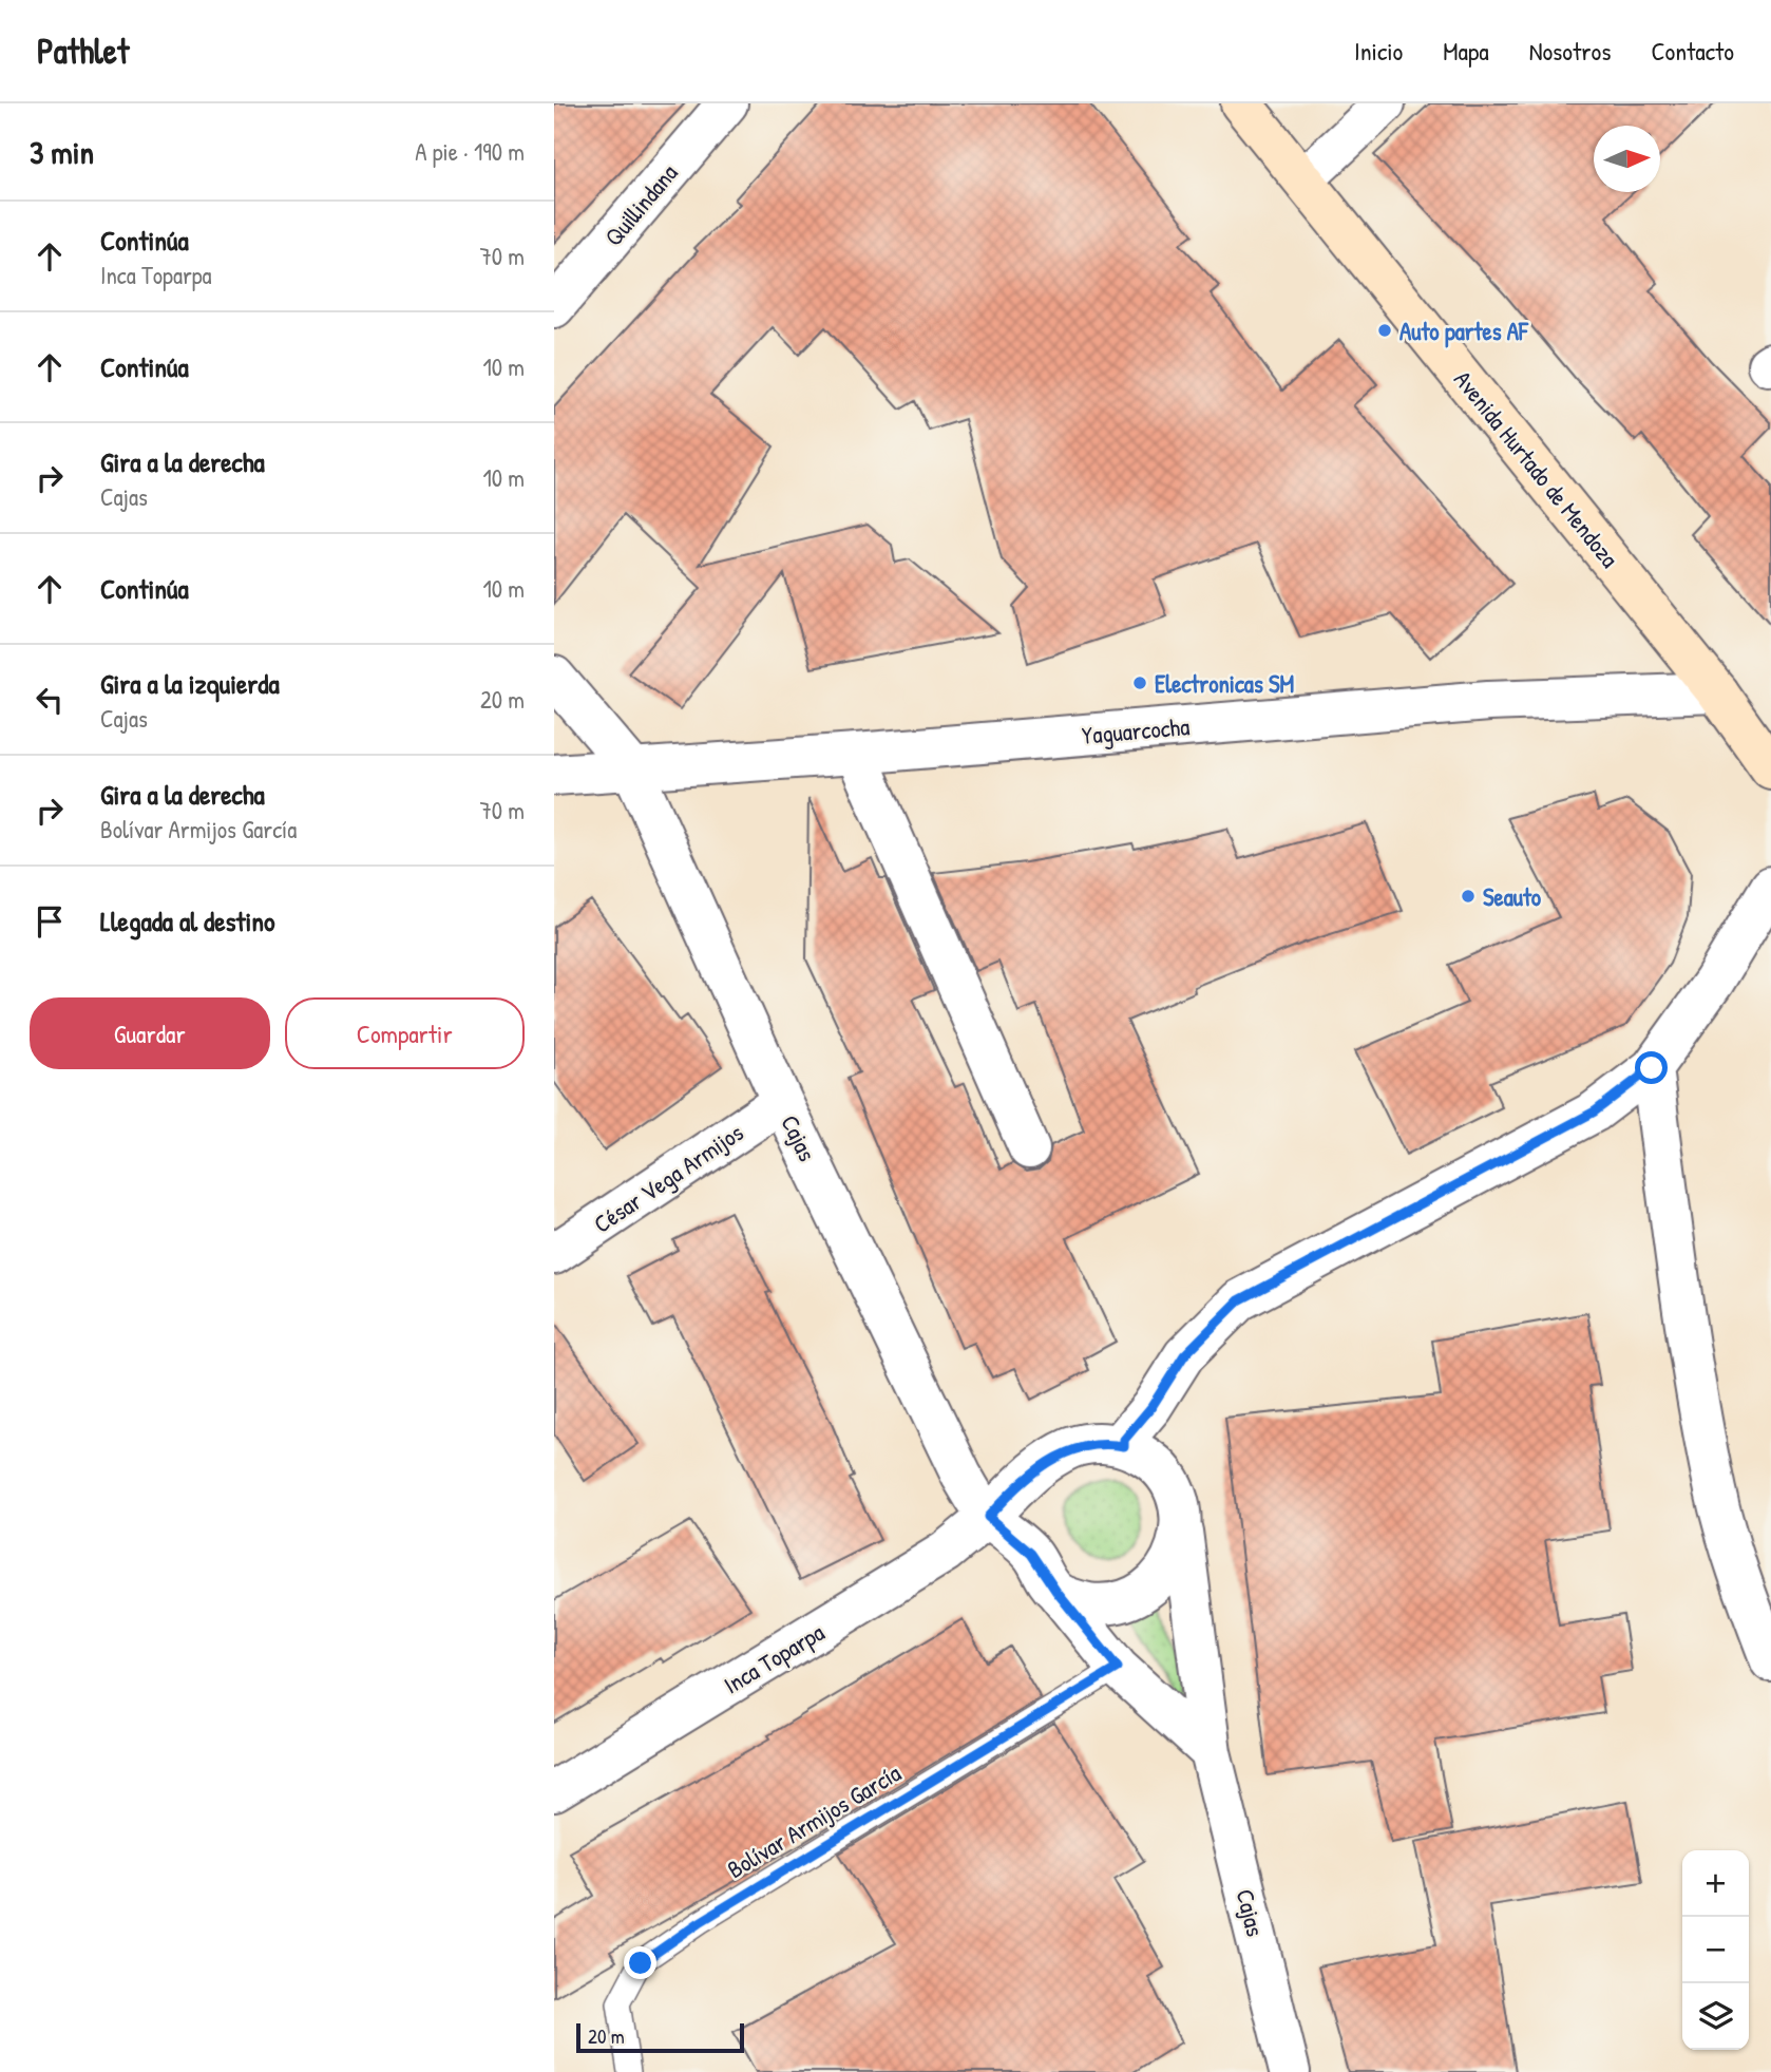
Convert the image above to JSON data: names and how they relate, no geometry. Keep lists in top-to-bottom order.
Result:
{
  "streets": {
    "main road": ["Avenida Hurtado de Mendoza"],
    "street": [
      "Quillindana",
      "Yaguarcocha",
      "Cajas",
      "César Vega Armijos",
      "Inca Toparpa"
    ],
    "lane": ["Bolívar Armijos García"]
  },
  "crossings": [
    ["Avenida Hurtado de Mendoza", "Yaguarcocha"],
    ["Yaguarcocha", "Cajas"],
    ["Cajas", "César Vega Armijos"],
    ["Cajas", "Inca Toparpa"],
    ["Cajas", "Bolívar Armijos García"]
  ],
  "places": ["Auto partes AF", "Electronicas SM", "Seauto"],
  "scale_bar": "20 m",
  "north": "right",
  "page": {
    "header": "Pathlet",
    "nav": [
      "Inicio",
      "Mapa",
      "Nosotros",
      "Contacto"
    ],
    "heading": ["3 min", "A pie · 190 m"],
    "list": [
      ["Continúa", "Inca Toparpa", "70 m"],
      ["Continúa", "10 m"],
      ["Gira a la derecha", "Cajas", "10 m"],
      ["Continúa", "10 m"],
      ["Gira a la izquierda", "Cajas", "20 m"],
      ["Gira a la derecha", "Bolívar Armijos García", "70 m"],
      "Llegada al destino"
    ],
    "buttons": ["Guardar", "Compartir"],
    "map_buttons": ["+", "−"],
    "scale": "20 m"
  }
}
